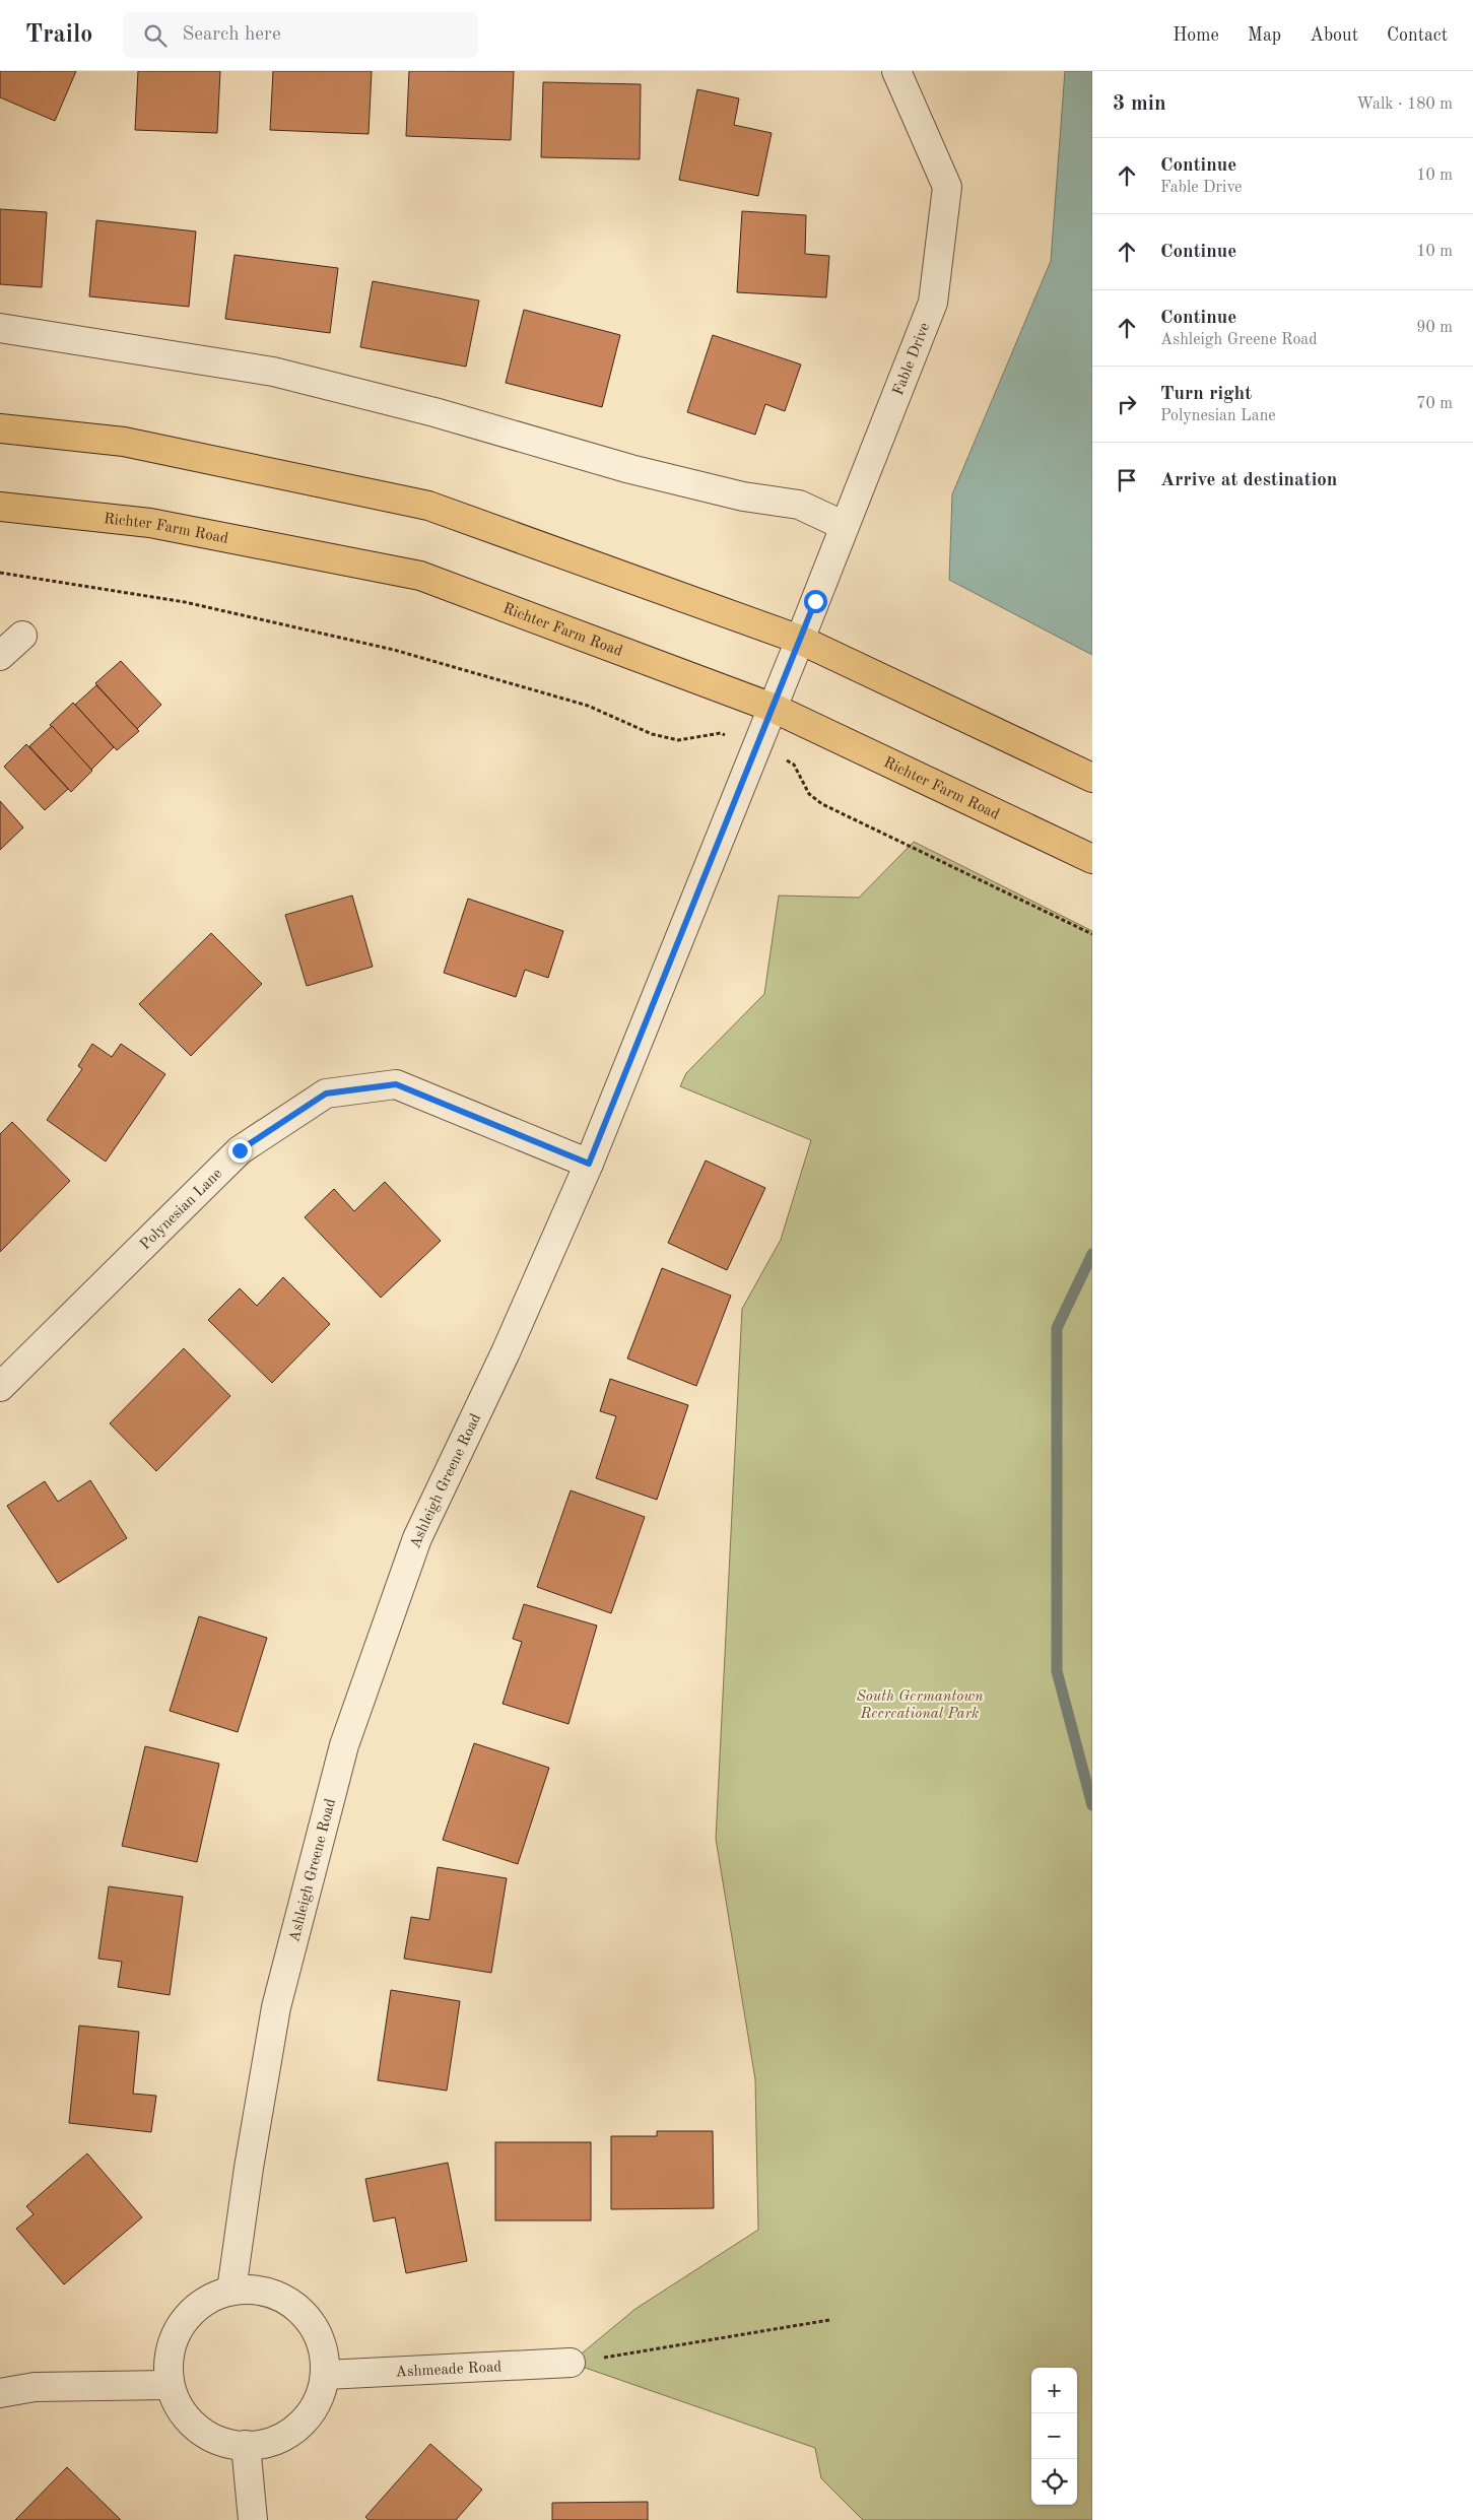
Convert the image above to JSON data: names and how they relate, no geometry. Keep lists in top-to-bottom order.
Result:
{
  "streets": {
    "main road": ["Richter Farm Road"],
    "street": [
      "Fable Drive",
      "Polynesian Lane",
      "Ashleigh Greene Road",
      "Ashmeade Road"
    ]
  },
  "crossings": [
    ["Fable Drive", "Richter Farm Road"],
    ["Fable Drive", "Ashleigh Greene Road"],
    ["Richter Farm Road", "Ashleigh Greene Road"],
    ["Polynesian Lane", "Ashleigh Greene Road"],
    ["Ashleigh Greene Road", "Ashmeade Road"]
  ],
  "parks": ["South Germantown Recreational Park"],
  "page": {
    "header": "Trailo",
    "search": "Search here",
    "nav": [
      "Home",
      "Map",
      "About",
      "Contact"
    ],
    "heading": ["3 min", "Walk · 180 m"],
    "list": [
      ["Continue", "Fable Drive", "10 m"],
      ["Continue", "10 m"],
      ["Continue", "Ashleigh Greene Road", "90 m"],
      ["Turn right", "Polynesian Lane", "70 m"],
      "Arrive at destination"
    ],
    "map_buttons": ["+", "−"]
  }
}
